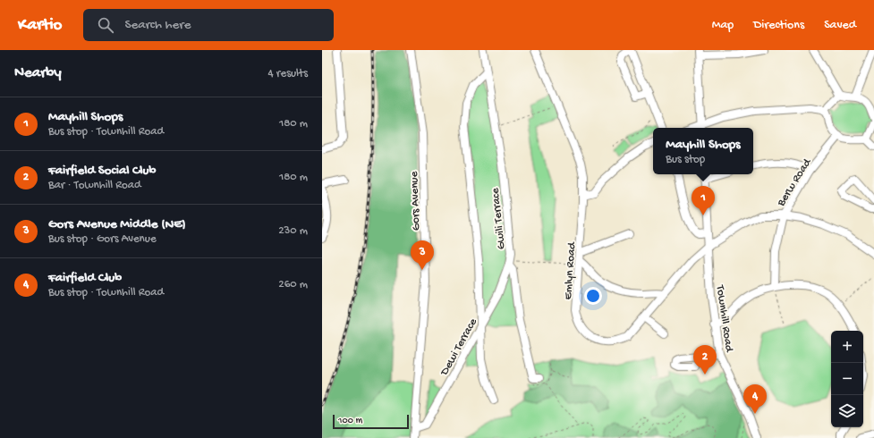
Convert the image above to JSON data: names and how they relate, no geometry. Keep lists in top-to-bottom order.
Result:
{
  "streets": {
    "street": [
      "Berw Road",
      "Gors Avenue",
      "Gwili Terrace",
      "Emlyn Road",
      "Townhill Road",
      "Dewi Terrace"
    ]
  },
  "crossings": [
    ["Berw Road", "Emlyn Road"],
    ["Gors Avenue", "Dewi Terrace"],
    ["Gwili Terrace", "Dewi Terrace"],
    ["Emlyn Road", "Townhill Road"]
  ],
  "scale_bar": "100 m",
  "page": {
    "header": "Kartio",
    "search": "Search here",
    "nav": ["Map", "Directions", "Saved"],
    "heading": ["Nearby", "4 results"],
    "list": [
      {
        "mark": "1",
        "name": "Mayhill Shops",
        "note": "Bus stop · Townhill Road",
        "value": "180 m"
      },
      {
        "mark": "2",
        "name": "Fairfield Social Club",
        "note": "Bar · Townhill Road",
        "value": "180 m"
      },
      {
        "mark": "3",
        "name": "Gors Avenue Middle (NE)",
        "note": "Bus stop · Gors Avenue",
        "value": "230 m"
      },
      {
        "mark": "4",
        "name": "Fairfield Club",
        "note": "Bus stop · Townhill Road",
        "value": "260 m"
      }
    ],
    "popup": ["Mayhill Shops", "Bus stop"],
    "pins": [
      "1",
      "3",
      "2",
      "4"
    ],
    "map_buttons": ["+", "−"],
    "scale": "100 m"
  }
}
